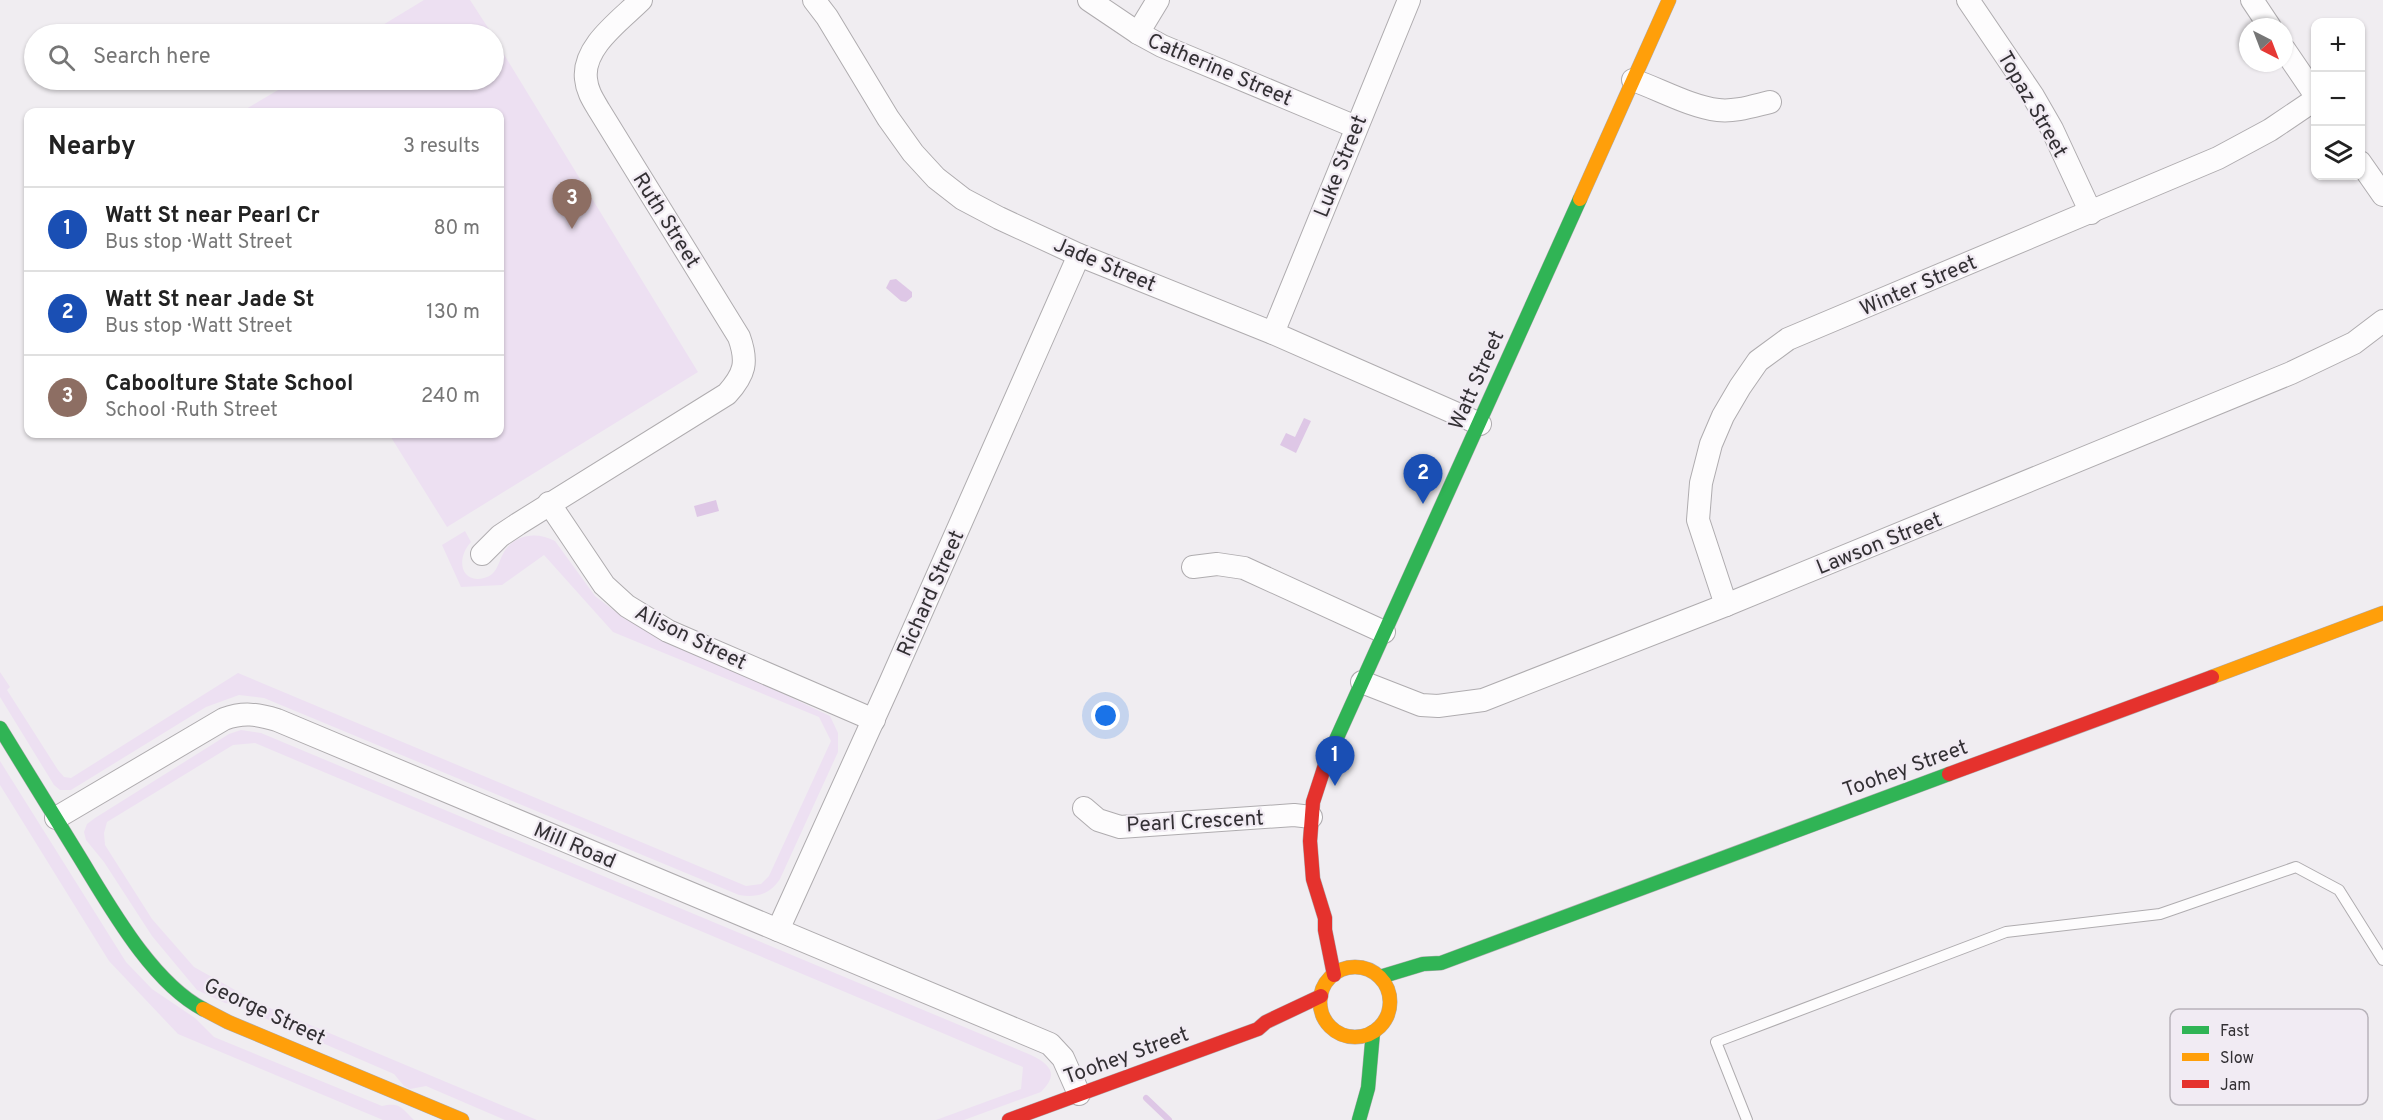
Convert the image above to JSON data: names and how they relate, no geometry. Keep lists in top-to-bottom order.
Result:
{
  "streets": {
    "street": [
      "Catherine Street",
      "Topaz Street",
      "Luke Street",
      "Ruth Street",
      "Jade Street",
      "Winter Street",
      "Watt Street",
      "Lawson Street",
      "Richard Street",
      "Alison Street",
      "Toohey Street",
      "Pearl Crescent",
      "Mill Road",
      "George Street"
    ]
  },
  "crossings": [
    ["Catherine Street", "Luke Street"],
    ["Topaz Street", "Winter Street"],
    ["Luke Street", "Jade Street"],
    ["Ruth Street", "Alison Street"],
    ["Jade Street", "Watt Street"],
    ["Jade Street", "Richard Street"],
    ["Winter Street", "Lawson Street"],
    ["Watt Street", "Lawson Street"],
    ["Watt Street", "Toohey Street"],
    ["Watt Street", "Pearl Crescent"],
    ["Richard Street", "Alison Street"],
    ["Richard Street", "Mill Road"],
    ["Toohey Street", "Mill Road"],
    ["Mill Road", "George Street"]
  ],
  "legend": ["Fast", "Slow", "Jam"],
  "north": "bottom right",
  "page": {
    "map_buttons": ["+", "−"],
    "search": "Search here",
    "heading": ["Nearby", "3 results"],
    "pins": ["3", "2", "1"],
    "list": [
      {
        "mark": "1",
        "name": "Watt St near Pearl Cr",
        "note": "Bus stop · Watt Street",
        "value": "80 m"
      },
      {
        "mark": "2",
        "name": "Watt St near Jade St",
        "note": "Bus stop · Watt Street",
        "value": "130 m"
      },
      {
        "mark": "3",
        "name": "Caboolture State School",
        "note": "School · Ruth Street",
        "value": "240 m"
      }
    ]
  }
}
